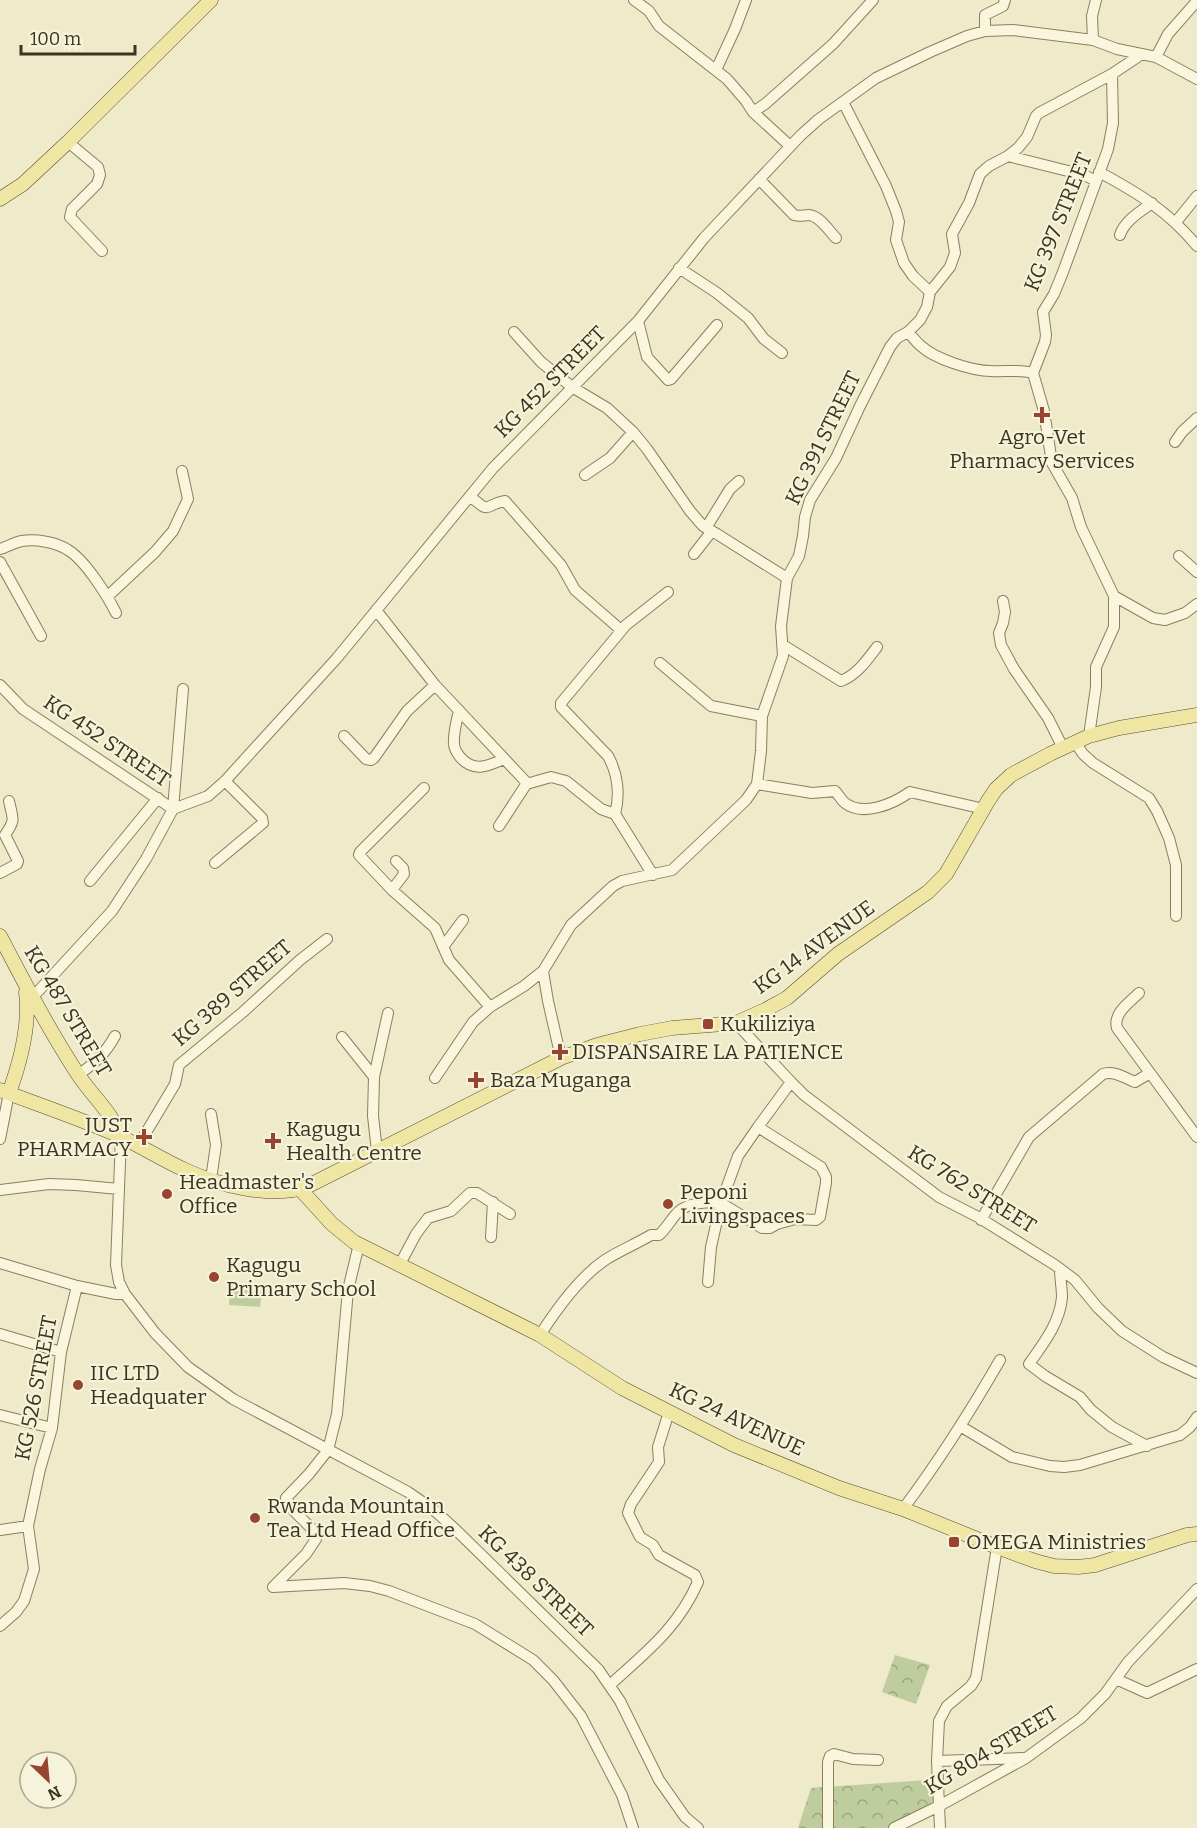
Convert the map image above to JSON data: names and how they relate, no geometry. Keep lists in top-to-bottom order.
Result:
{
  "streets": {
    "main road": ["KG 14 AVENUE", "KG 487 STREET", "KG 24 AVENUE"],
    "street": [
      "KG 397 STREET",
      "KG 452 STREET",
      "KG 391 STREET",
      "KG 389 STREET",
      "KG 762 STREET",
      "KG 526 STREET",
      "KG 438 STREET",
      "KG 804 STREET"
    ]
  },
  "crossings": [
    ["KG 397 STREET", "KG 391 STREET"],
    ["KG 452 STREET", "KG 391 STREET"],
    ["KG 14 AVENUE", "KG 389 STREET"],
    ["KG 14 AVENUE", "KG 487 STREET"],
    ["KG 14 AVENUE", "KG 762 STREET"],
    ["KG 14 AVENUE", "KG 24 AVENUE"]
  ],
  "places": {
    "health": [
      "Agro-Vet Pharmacy Services",
      "DISPANSAIRE LA PATIENCE",
      "Baza Muganga",
      "JUST PHARMACY",
      "Kagugu Health Centre"
    ],
    "transit": ["Kukiliziya", "OMEGA Ministries"],
    "other": [
      "Headmaster's Office",
      "Peponi Livingspaces",
      "Kagugu Primary School",
      "IIC LTD Headquater",
      "Rwanda Mountain Tea Ltd Head Office"
    ]
  },
  "scale_bar": "100 m",
  "north": "bottom right"
}
